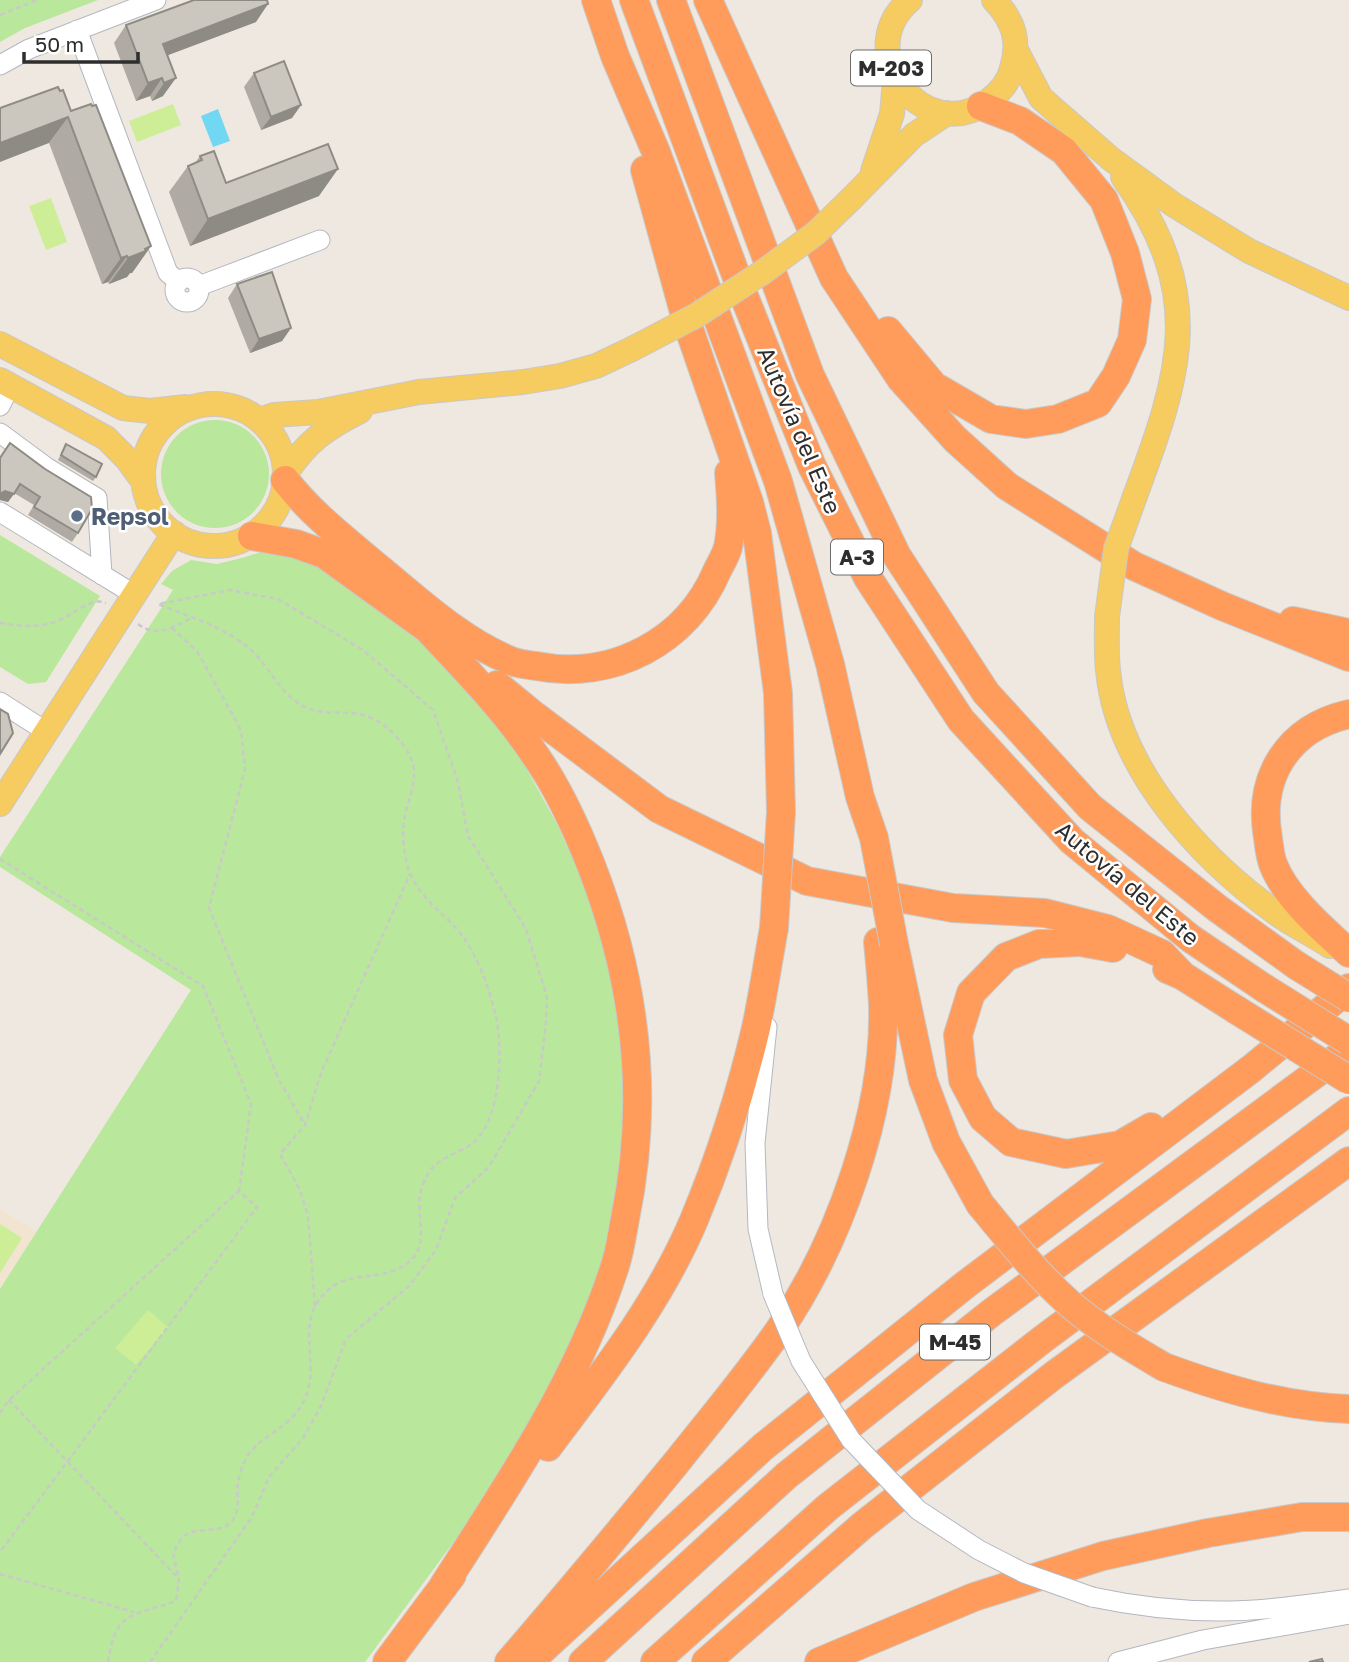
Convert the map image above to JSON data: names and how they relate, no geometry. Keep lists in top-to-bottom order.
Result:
{
  "streets": {
    "highway": ["Autovía del Este", "A-3", "M-45"],
    "main road": ["M-203"]
  },
  "places": ["Repsol"],
  "scale_bar": "50 m"
}
